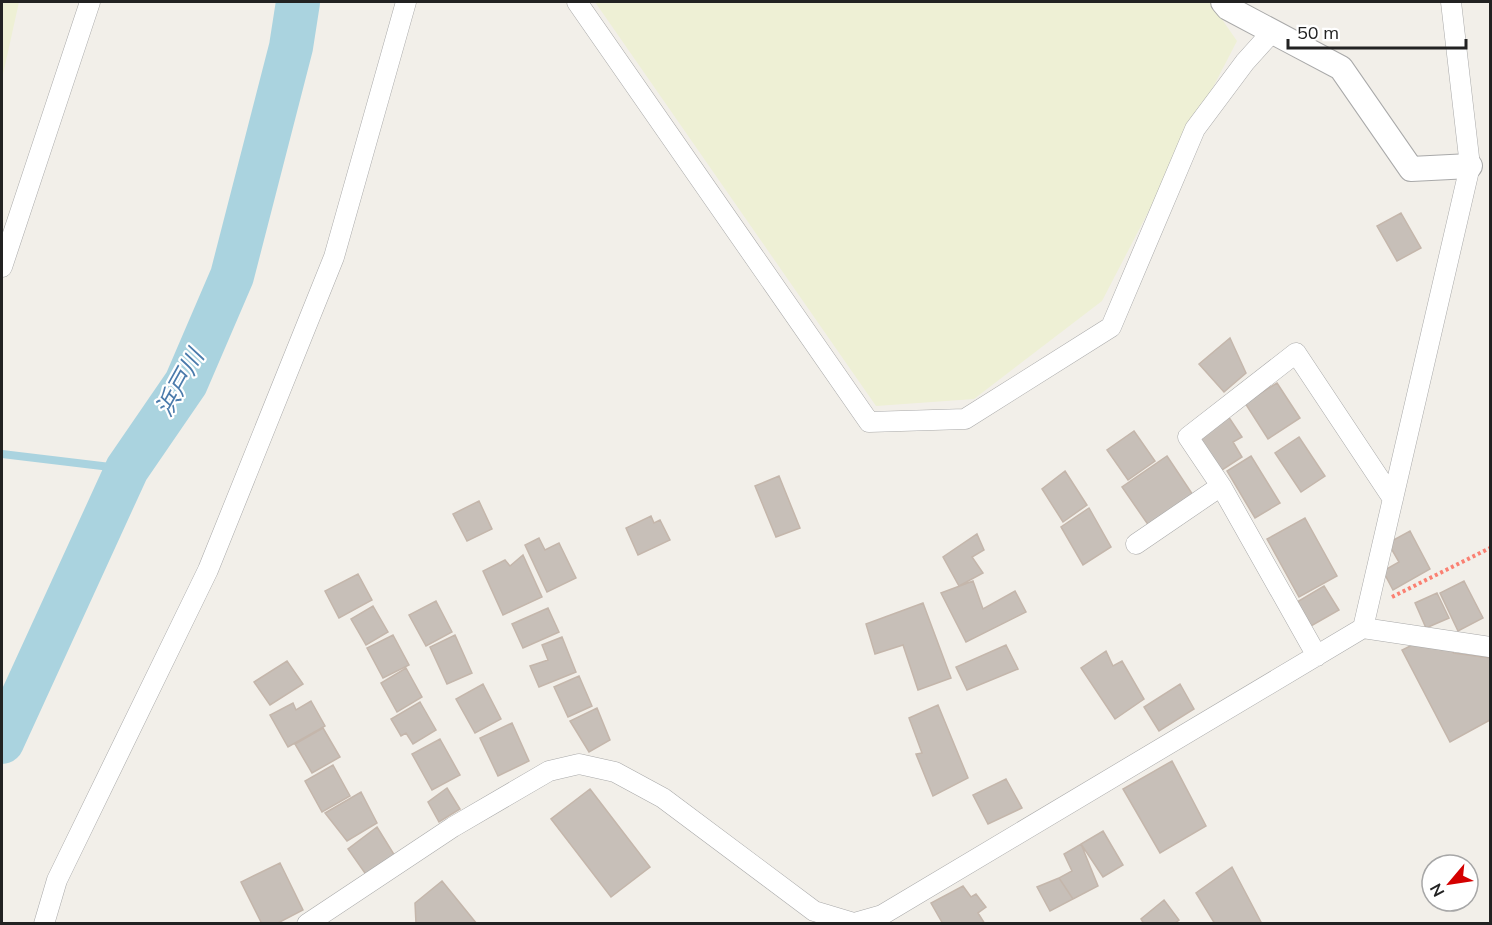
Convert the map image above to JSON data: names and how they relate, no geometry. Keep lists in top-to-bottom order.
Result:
{
  "water": ["浜戸川"],
  "scale_bar": "50 m",
  "north": "bottom left"
}
